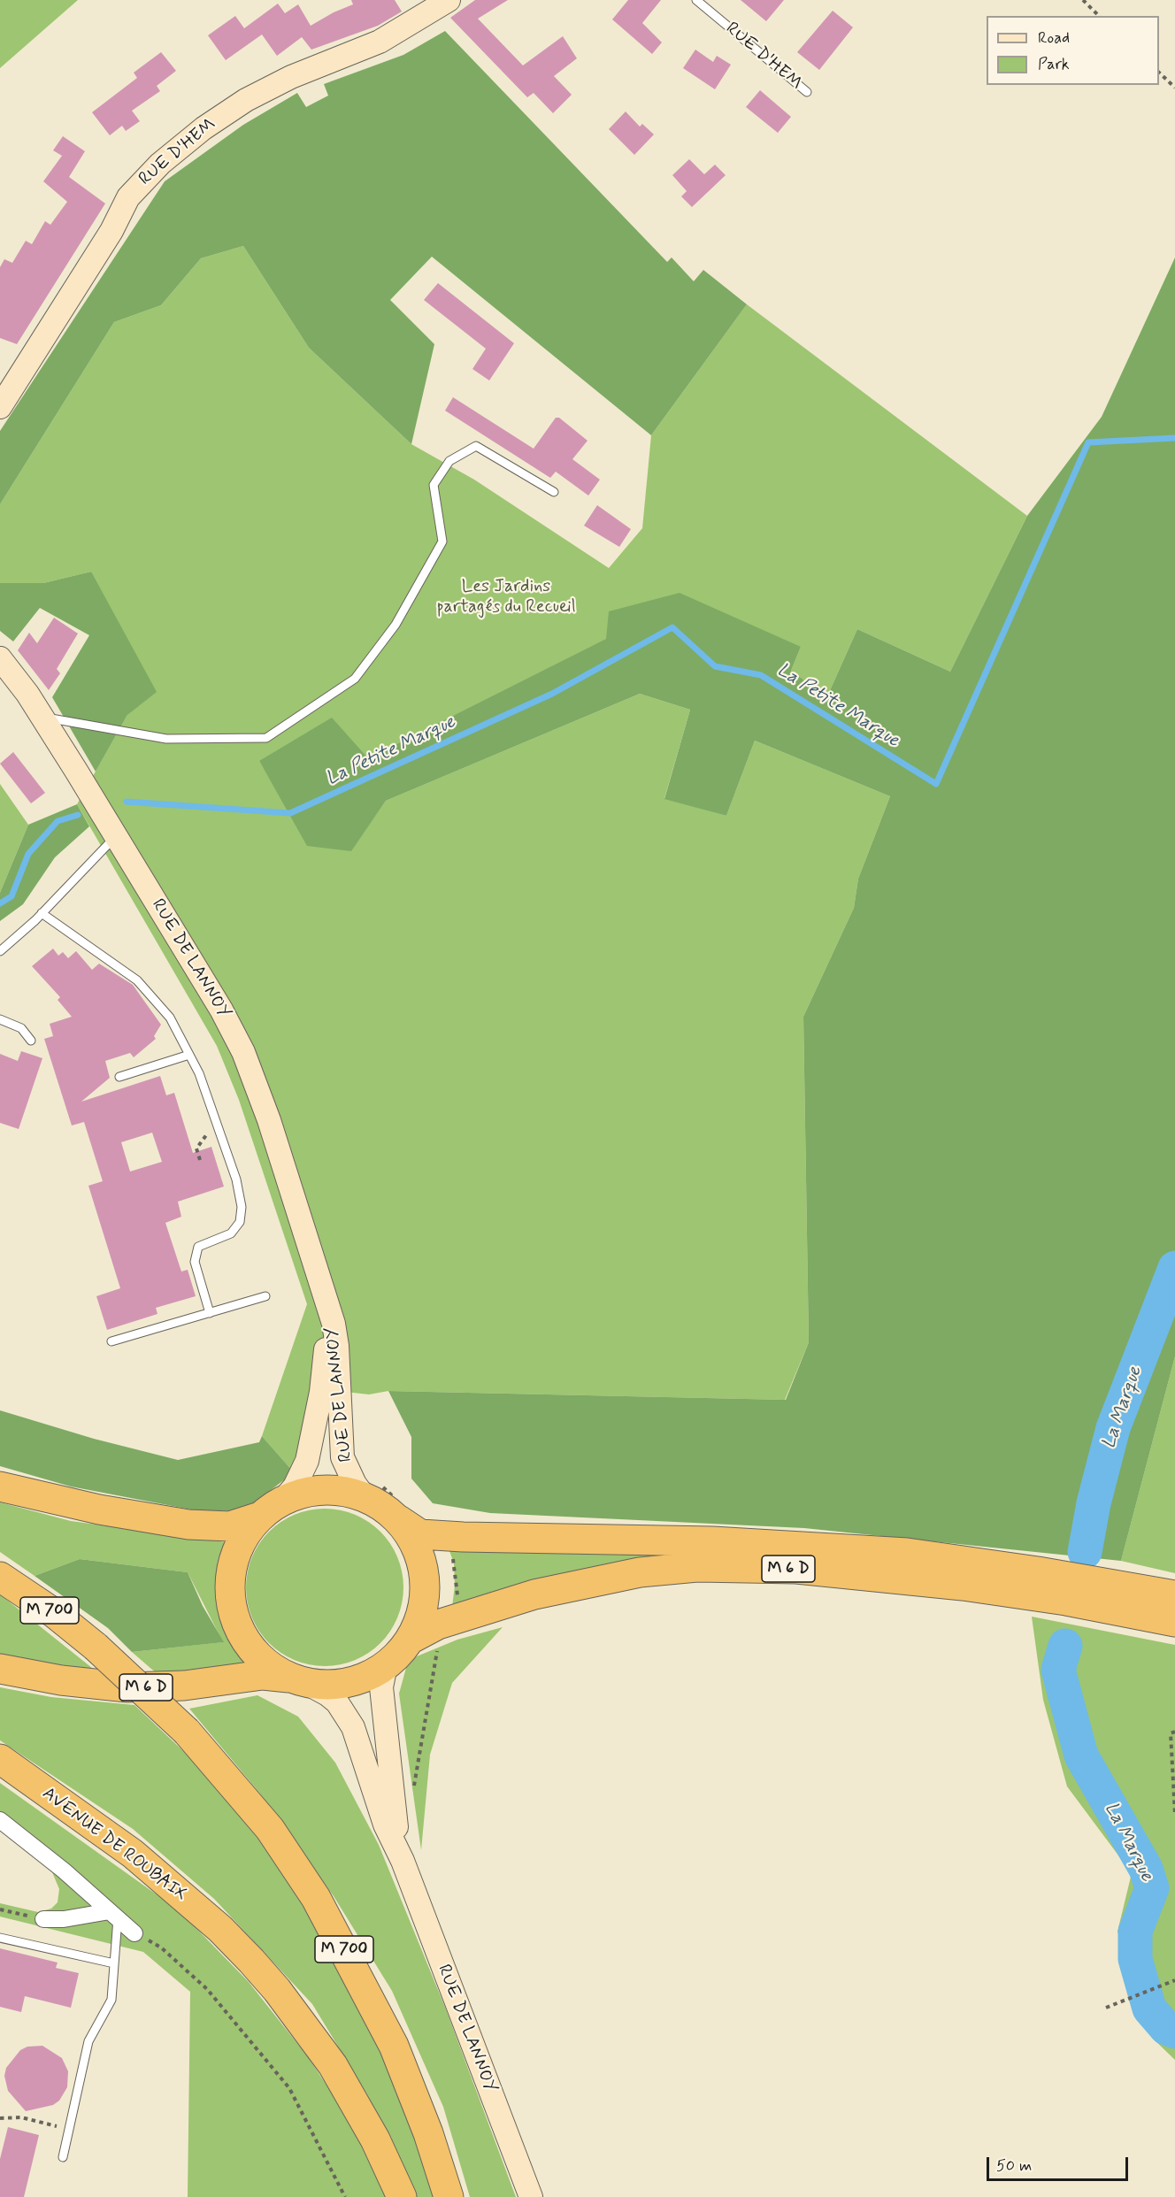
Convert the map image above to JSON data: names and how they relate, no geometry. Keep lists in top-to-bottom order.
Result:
{
  "streets": {
    "highway": ["M 6 D", "M 700", "AVENUE DE ROUBAIX"],
    "street": ["RUE D'HEM", "RUE DE LANNOY"]
  },
  "crossings": [
    ["RUE DE LANNOY", "M 6 D"]
  ],
  "water": ["La Petite Marque", "La Marque"],
  "parks": ["Les Jardins partagés du Recueil"],
  "legend": ["Road", "Park"],
  "scale_bar": "50 m"
}
